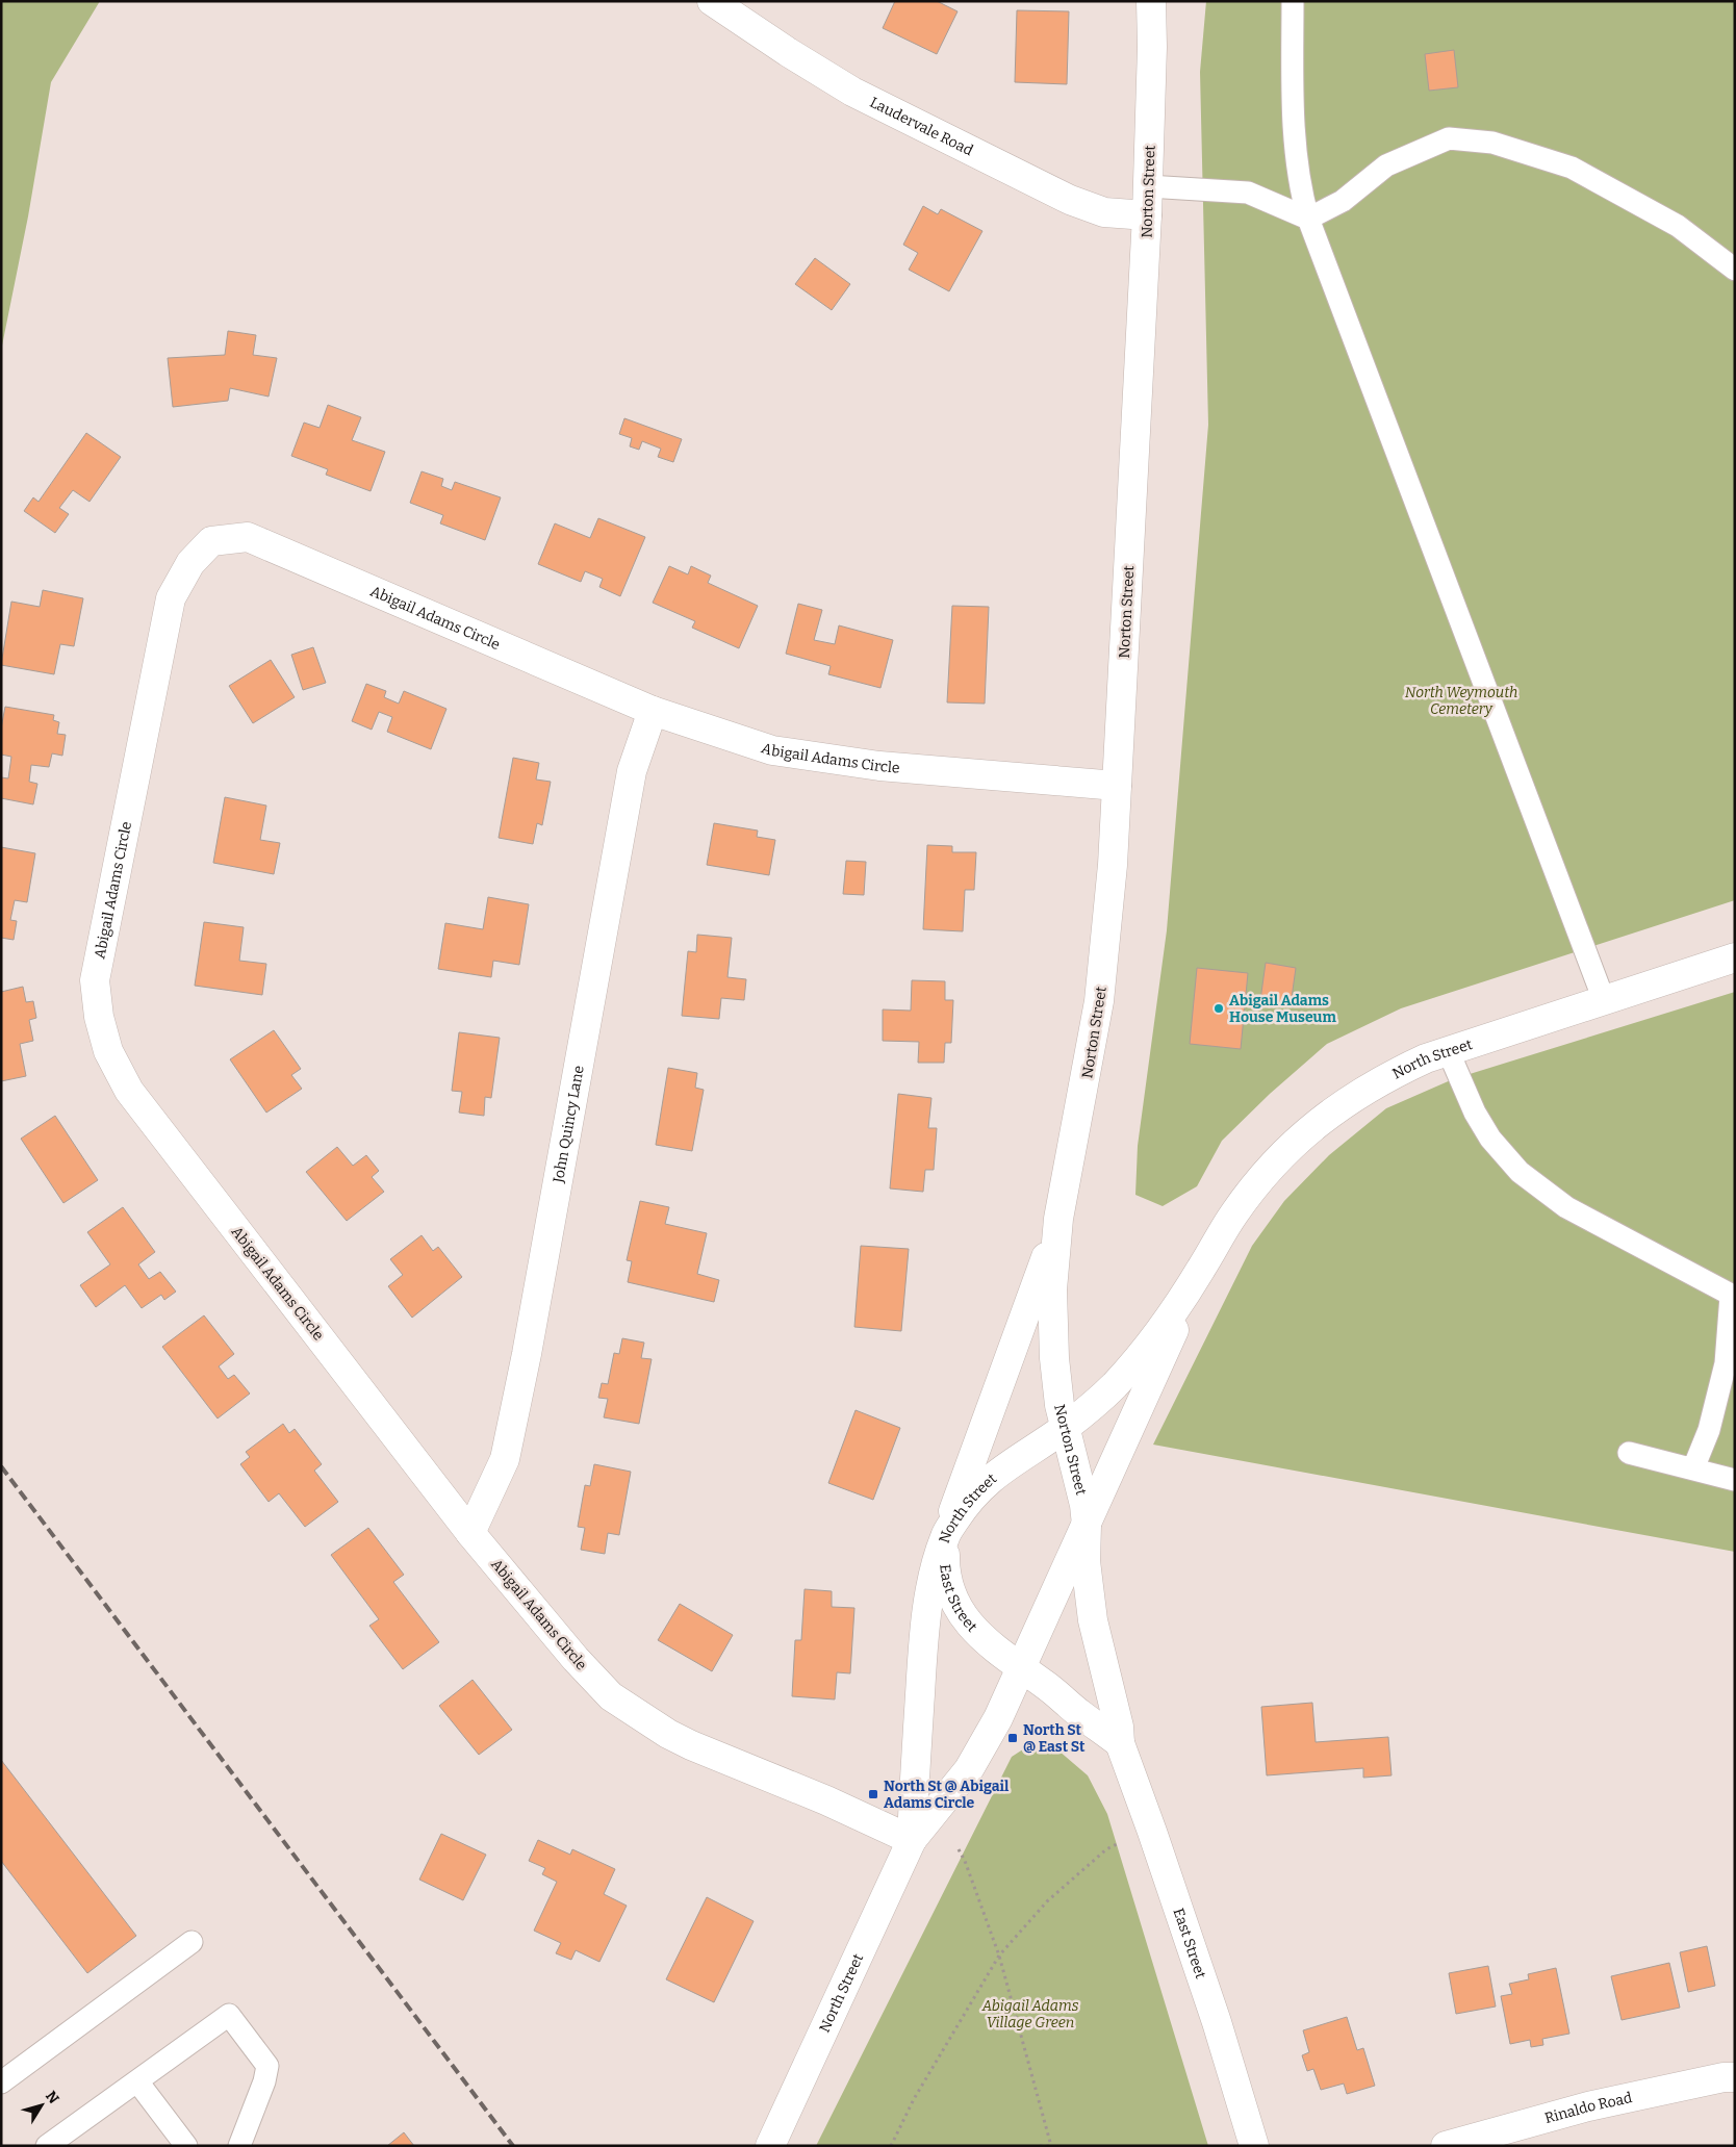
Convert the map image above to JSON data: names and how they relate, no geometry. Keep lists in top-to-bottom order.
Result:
{
  "streets": {
    "street": [
      "Laudervale Road",
      "Norton Street",
      "Abigail Adams Circle",
      "North Street",
      "John Quincy Lane",
      "East Street",
      "Rinaldo Road"
    ]
  },
  "crossings": [
    ["Laudervale Road", "Norton Street"],
    ["Norton Street", "Abigail Adams Circle"],
    ["Norton Street", "North Street"],
    ["Norton Street", "East Street"],
    ["Abigail Adams Circle", "North Street"],
    ["Abigail Adams Circle", "John Quincy Lane"],
    ["North Street", "East Street"]
  ],
  "parks": ["North Weymouth Cemetery", "Abigail Adams Village Green"],
  "places": {
    "other": ["Abigail Adams House Museum"],
    "transit": ["North St @ East St", "North St @ Abigail Adams Circle"]
  },
  "north": "top right"
}
